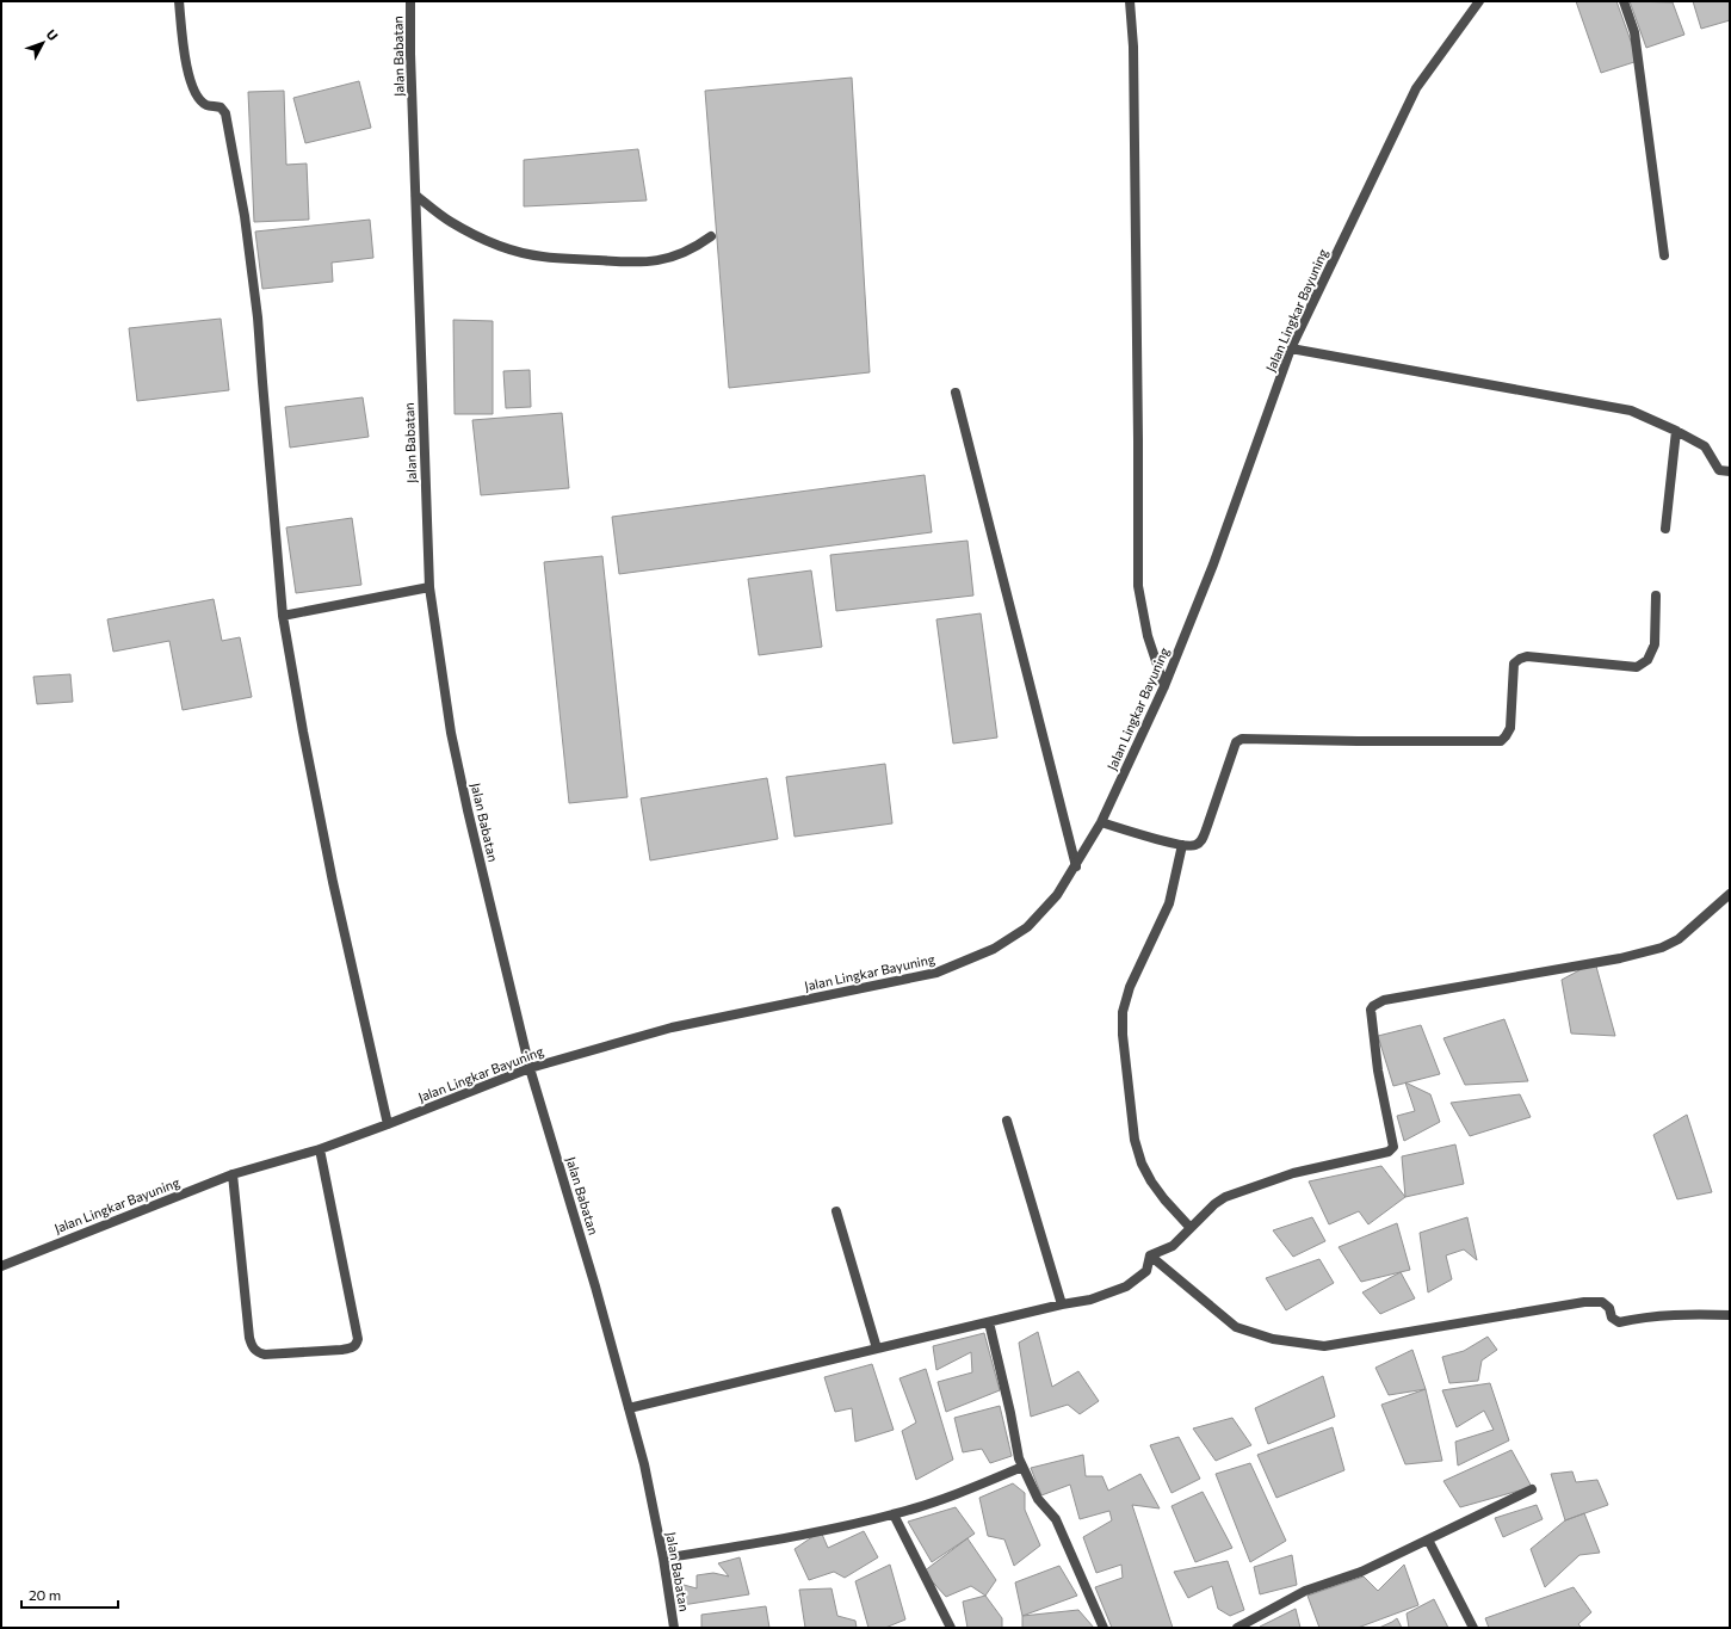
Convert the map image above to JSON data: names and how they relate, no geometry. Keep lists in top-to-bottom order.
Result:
{
  "streets": {
    "street": ["Jalan Babatan", "Jalan Lingkar Bayuning"]
  },
  "crossings": [
    ["Jalan Babatan", "Jalan Lingkar Bayuning"]
  ],
  "scale_bar": "20 m",
  "north": "top right"
}
